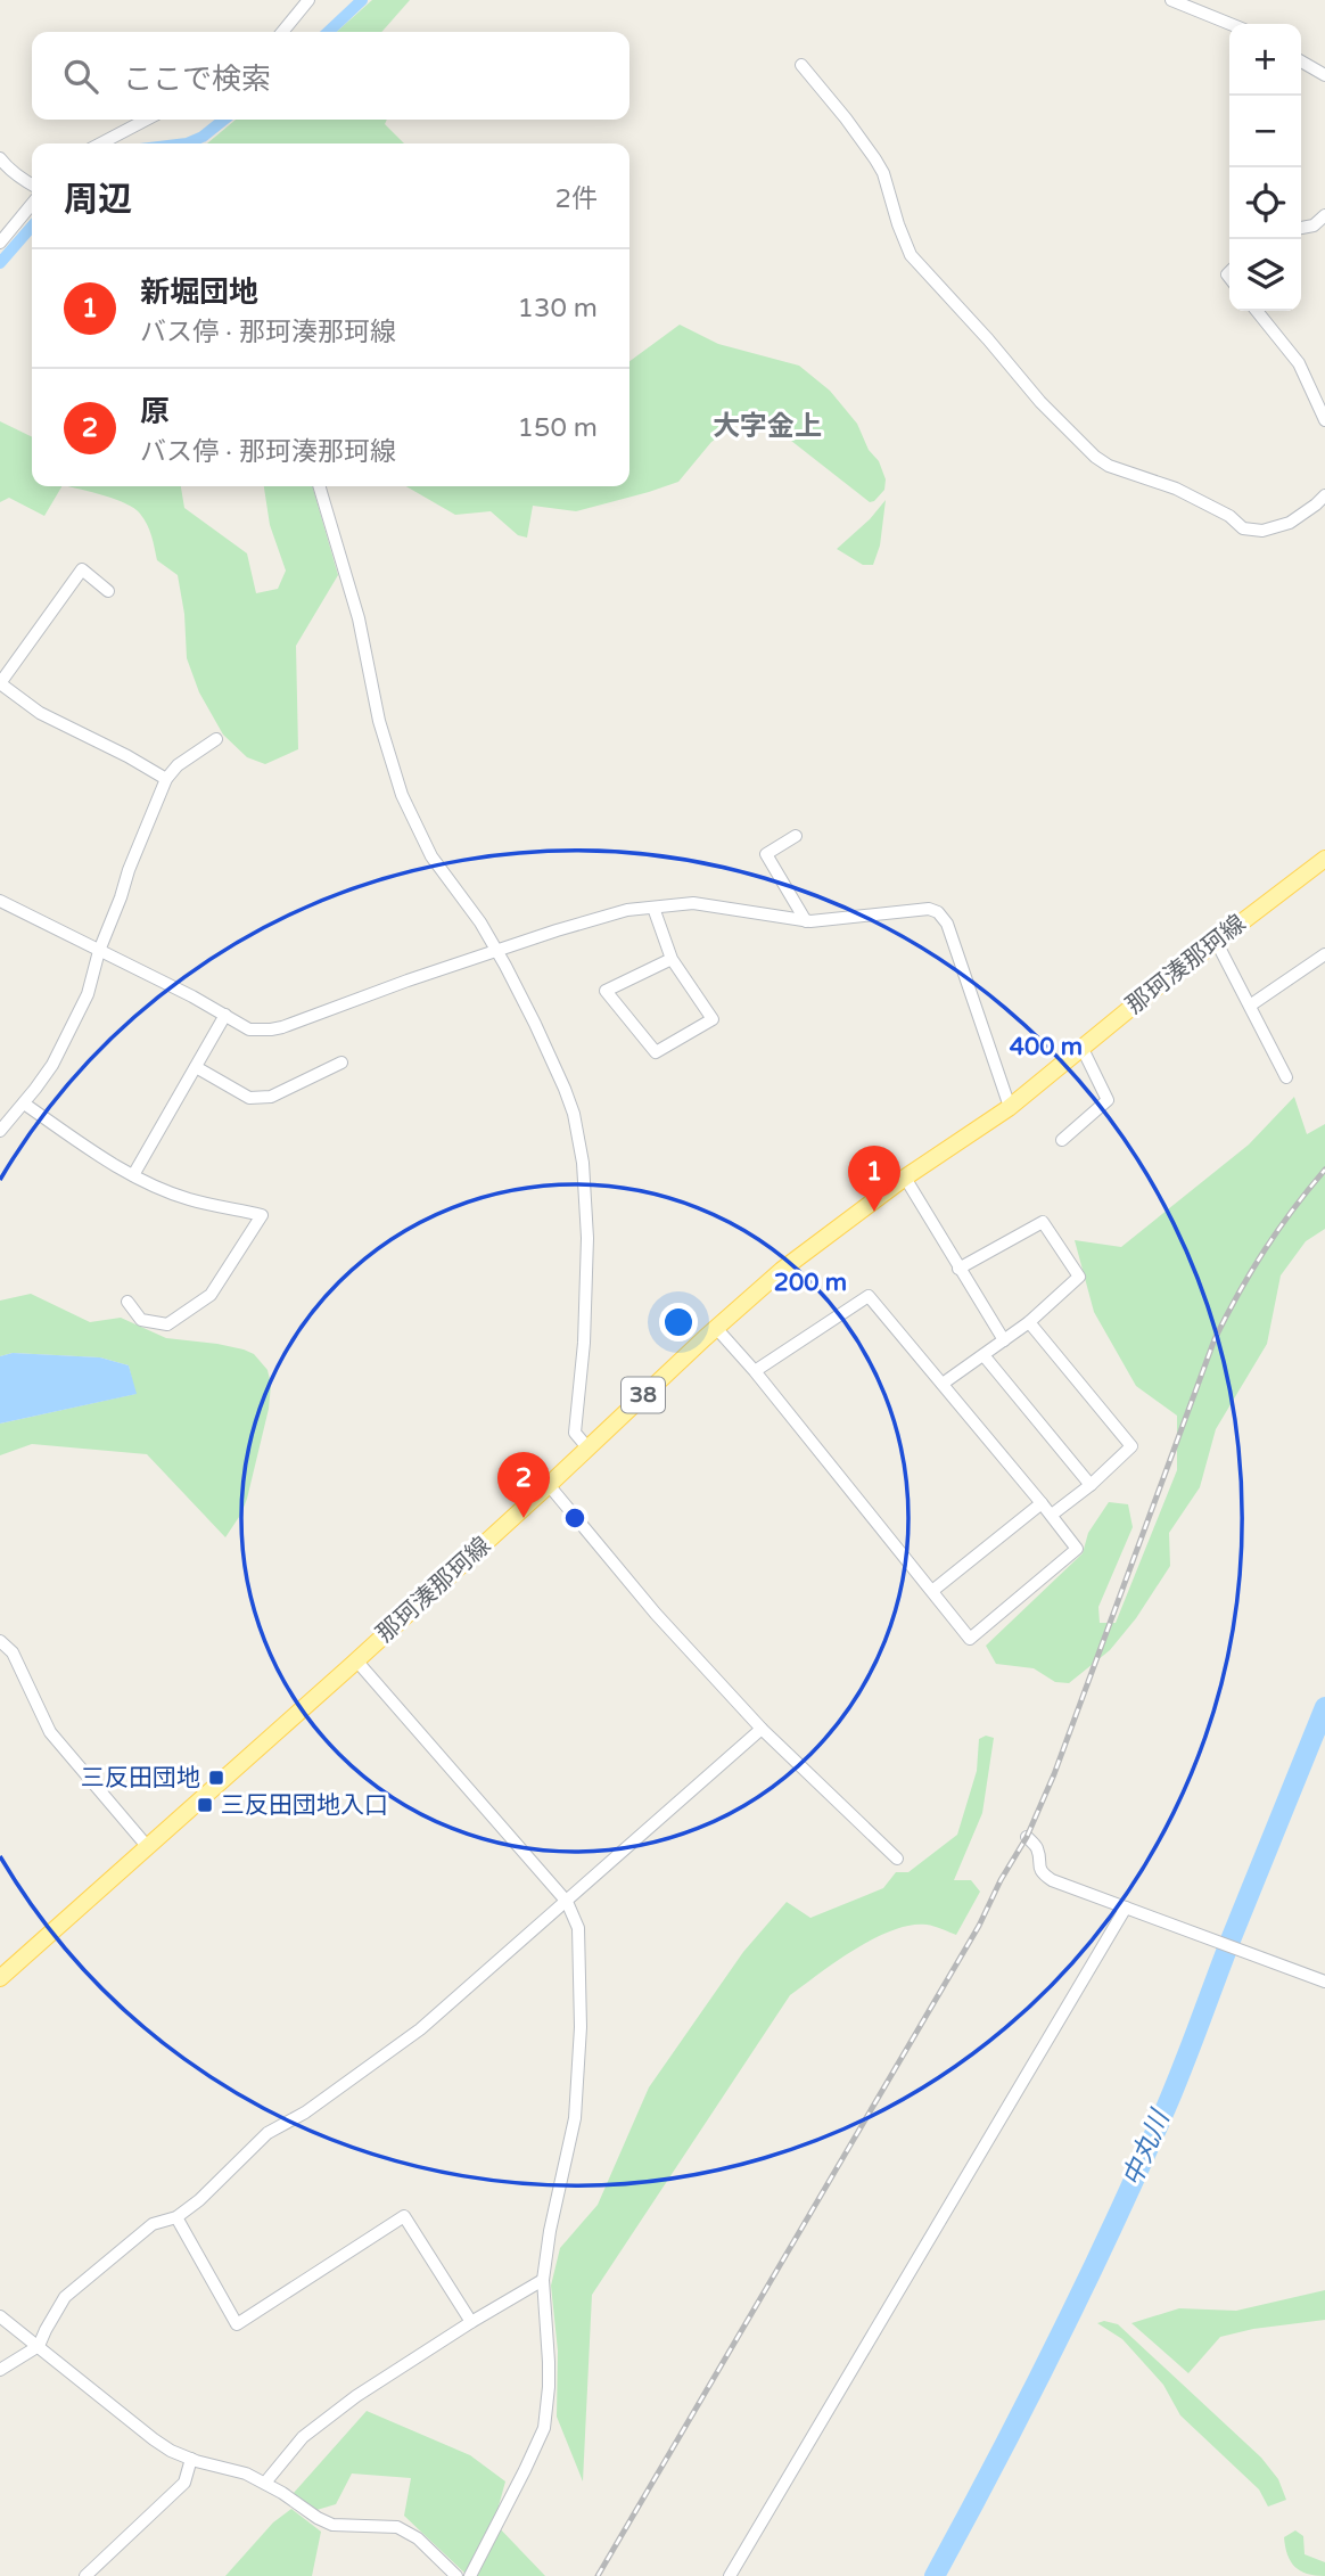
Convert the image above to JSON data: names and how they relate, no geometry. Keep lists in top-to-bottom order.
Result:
{
  "streets": {
    "main road": ["那珂湊那珂線", "38"]
  },
  "districts": ["大字金上"],
  "water": ["中丸川"],
  "places": {
    "transit": ["三反田団地", "三反田団地入口"]
  },
  "page": {
    "map_buttons": ["+", "−"],
    "search": "ここで検索",
    "heading": ["周辺", "2件"],
    "list": [
      {
        "mark": "1",
        "name": "新堀団地",
        "note": "バス停 · 那珂湊那珂線",
        "value": "130 m"
      },
      {
        "mark": "2",
        "name": "原",
        "note": "バス停 · 那珂湊那珂線",
        "value": "150 m"
      }
    ],
    "pins": ["1", "2"]
  },
  "rings": ["400 m", "200 m"]
}
